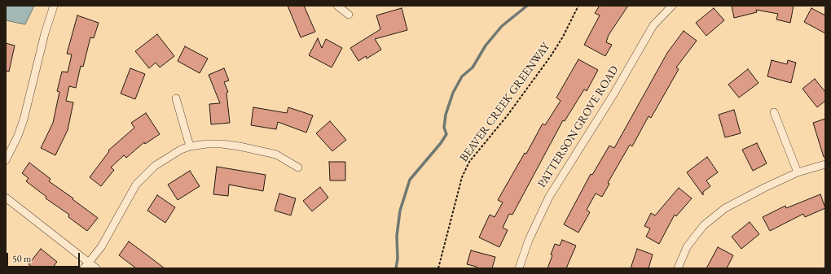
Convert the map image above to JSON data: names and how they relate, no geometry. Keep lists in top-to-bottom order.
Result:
{
  "streets": {
    "street": ["PATTERSON GROVE ROAD"],
    "path": ["BEAVER CREEK GREENWAY"]
  },
  "scale_bar": "50 m"
}
